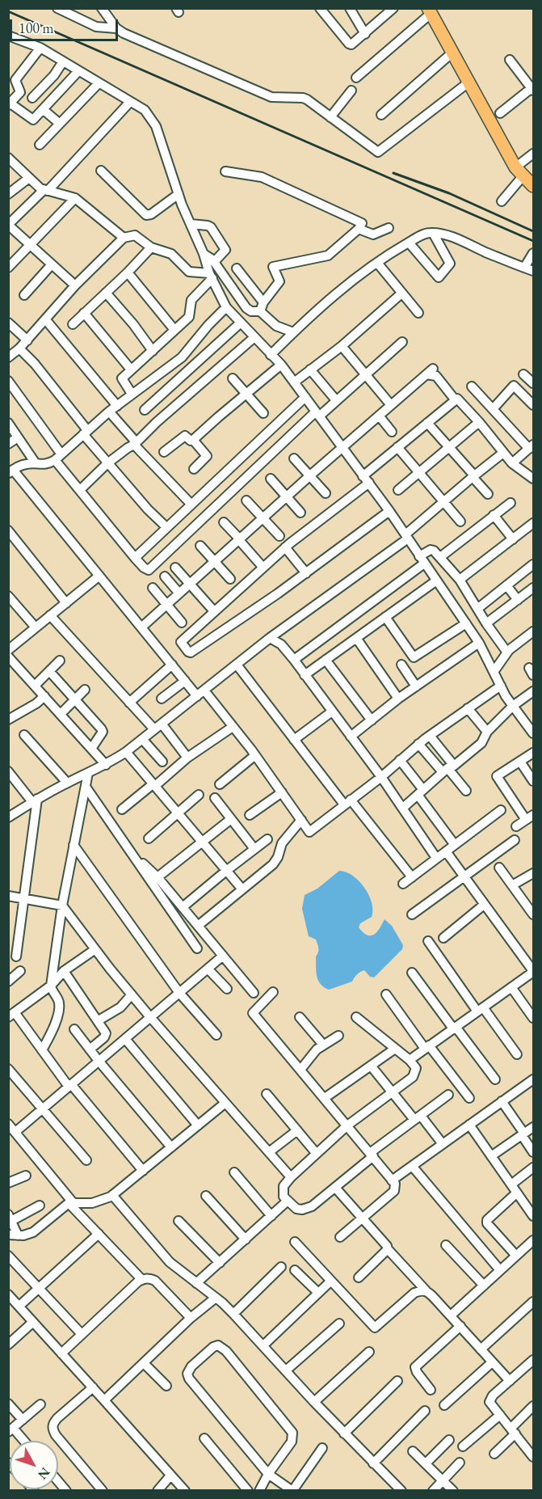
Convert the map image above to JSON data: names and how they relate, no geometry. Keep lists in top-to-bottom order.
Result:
{
  "scale_bar": "100 m",
  "north": "bottom right"
}
